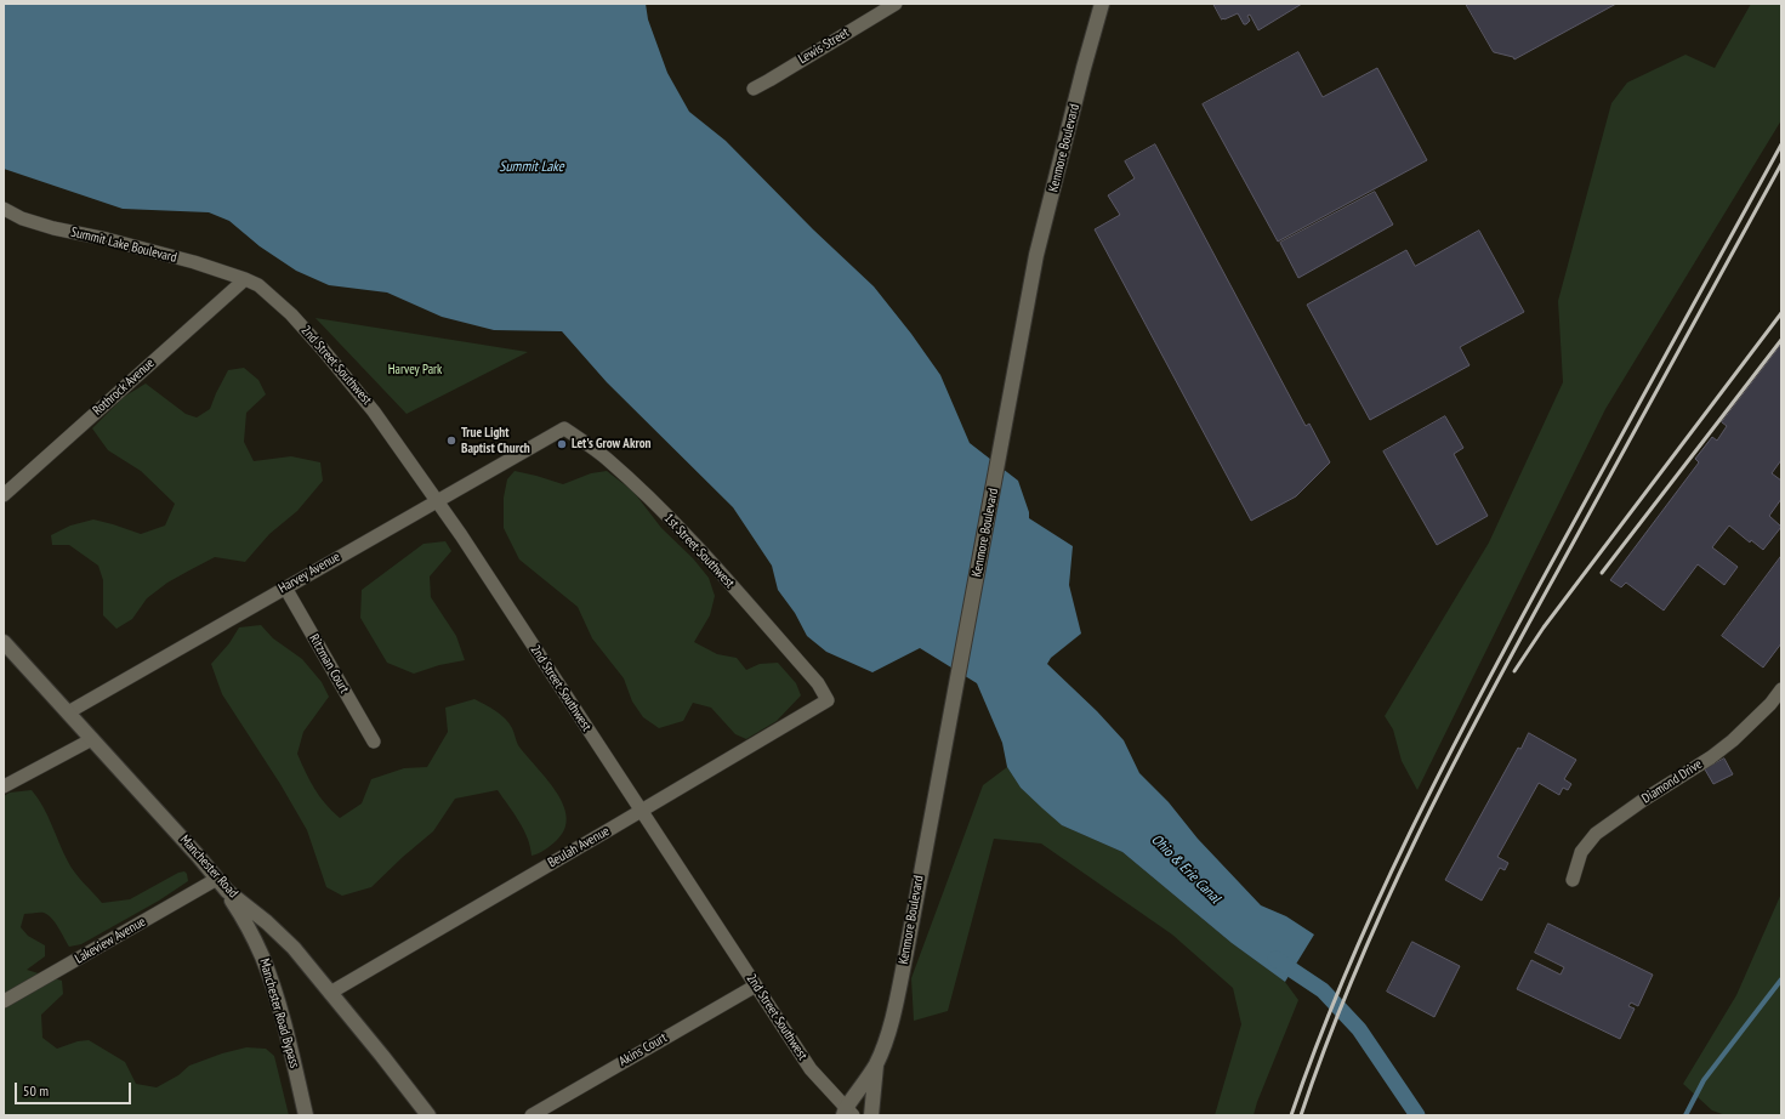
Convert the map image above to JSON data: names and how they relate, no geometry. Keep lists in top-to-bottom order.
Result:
{
  "streets": {
    "main road": ["Kenmore Boulevard", "Manchester Road", "Manchester Road Bypass"],
    "street": [
      "Lewis Street",
      "Summit Lake Boulevard",
      "2nd Street Southwest",
      "Rothrock Avenue",
      "1st Street Southwest",
      "Harvey Avenue",
      "Ritzman Court",
      "Diamond Drive",
      "Beulah Avenue",
      "Lakeview Avenue",
      "Akins Court"
    ]
  },
  "crossings": [
    ["Kenmore Boulevard", "2nd Street Southwest"],
    ["Summit Lake Boulevard", "2nd Street Southwest"],
    ["Summit Lake Boulevard", "Rothrock Avenue"],
    ["2nd Street Southwest", "Rothrock Avenue"],
    ["2nd Street Southwest", "Harvey Avenue"],
    ["2nd Street Southwest", "Beulah Avenue"],
    ["2nd Street Southwest", "Akins Court"],
    ["1st Street Southwest", "Harvey Avenue"],
    ["1st Street Southwest", "Beulah Avenue"],
    ["Harvey Avenue", "Ritzman Court"],
    ["Harvey Avenue", "Manchester Road"],
    ["Beulah Avenue", "Manchester Road"],
    ["Manchester Road", "Lakeview Avenue"],
    ["Manchester Road", "Manchester Road Bypass"]
  ],
  "water": ["Summit Lake", "Ohio & Erie Canal"],
  "parks": ["Harvey Park"],
  "places": ["True Light Baptist Church", "Let's Grow Akron"],
  "scale_bar": "50 m"
}
